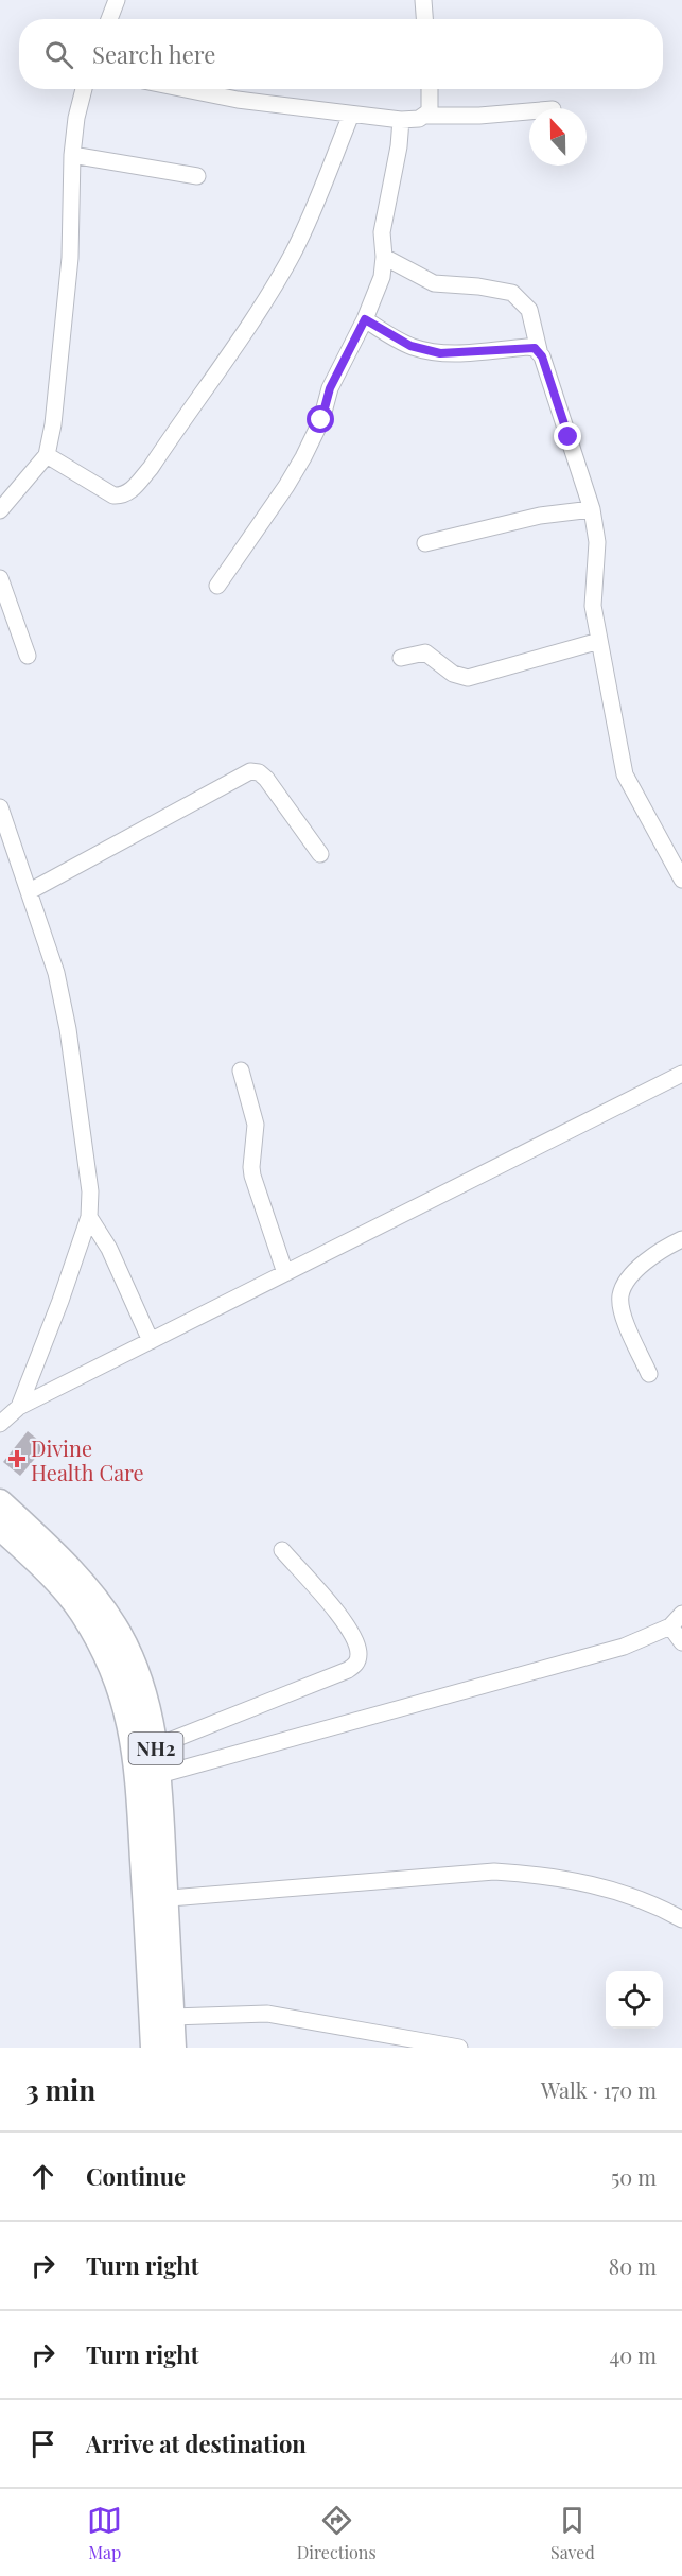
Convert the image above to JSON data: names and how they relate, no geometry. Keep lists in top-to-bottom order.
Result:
{
  "streets": {
    "highway": ["NH2"]
  },
  "places": {
    "health": ["Divine Health Care"]
  },
  "north": "top",
  "page": {
    "search": "Search here",
    "heading": ["3 min", "Walk · 170 m"],
    "list": [
      ["Continue", "50 m"],
      ["Turn right", "80 m"],
      ["Turn right", "40 m"],
      "Arrive at destination"
    ],
    "nav": ["Map", "Directions", "Saved"]
  }
}
